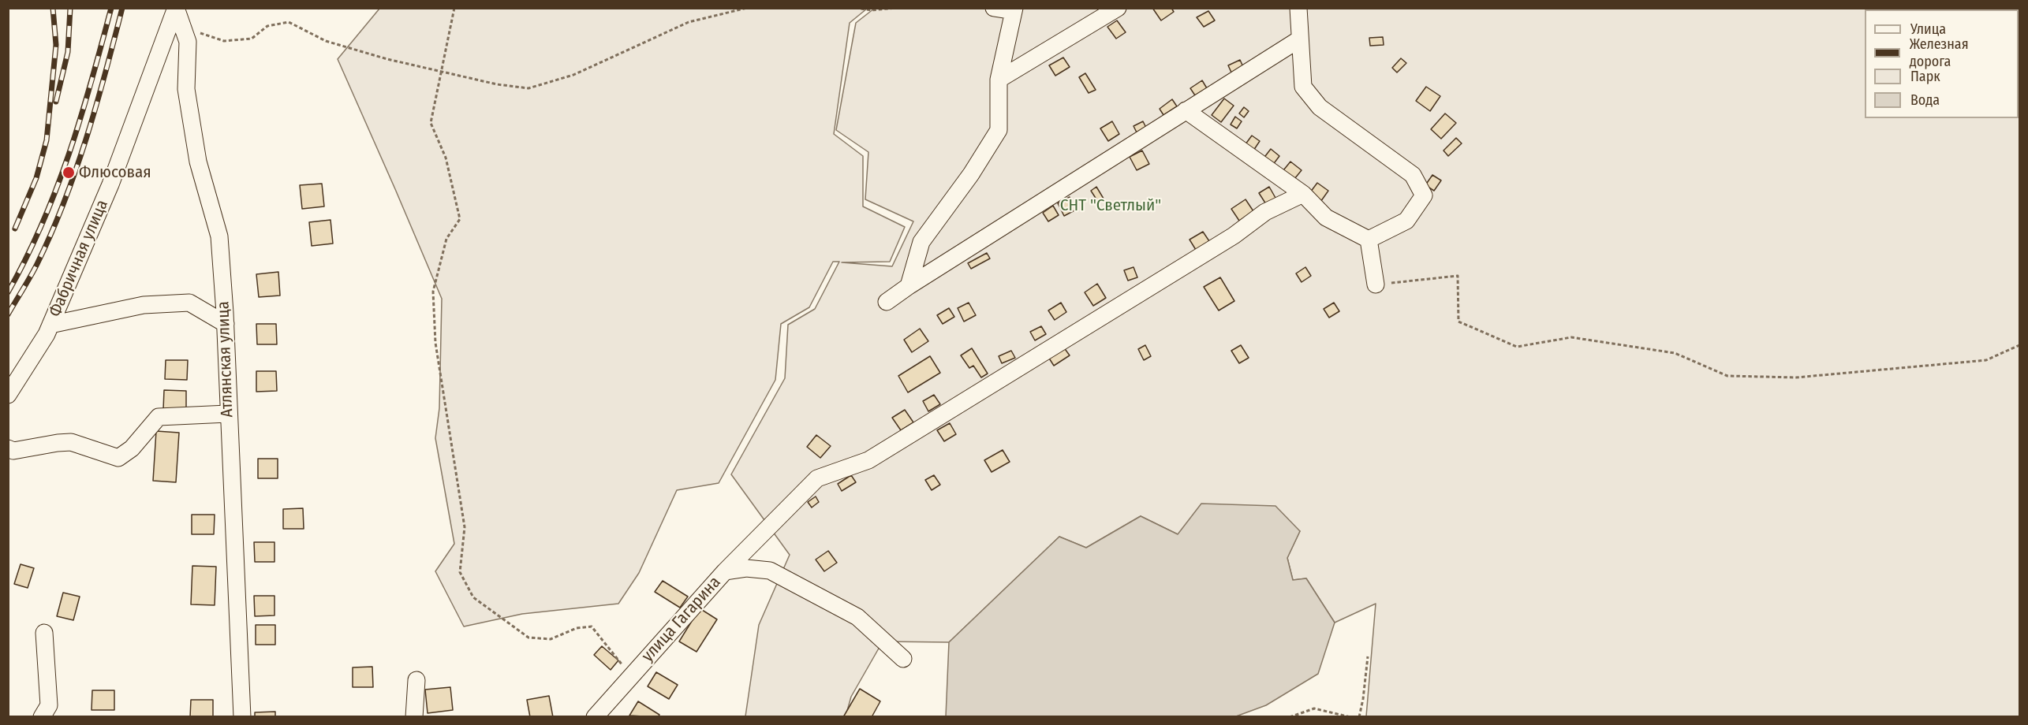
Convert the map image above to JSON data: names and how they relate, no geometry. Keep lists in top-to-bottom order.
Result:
{
  "streets": {
    "street": ["Фабричная улица", "Атлянская улица", "улица Гагарина"]
  },
  "crossings": [
    ["Фабричная улица", "Атлянская улица"]
  ],
  "parks": ["СНТ \"Светлый\""],
  "places": ["Флюсовая"],
  "legend": [
    "Улица",
    "Железная дорога",
    "Парк",
    "Вода"
  ]
}
